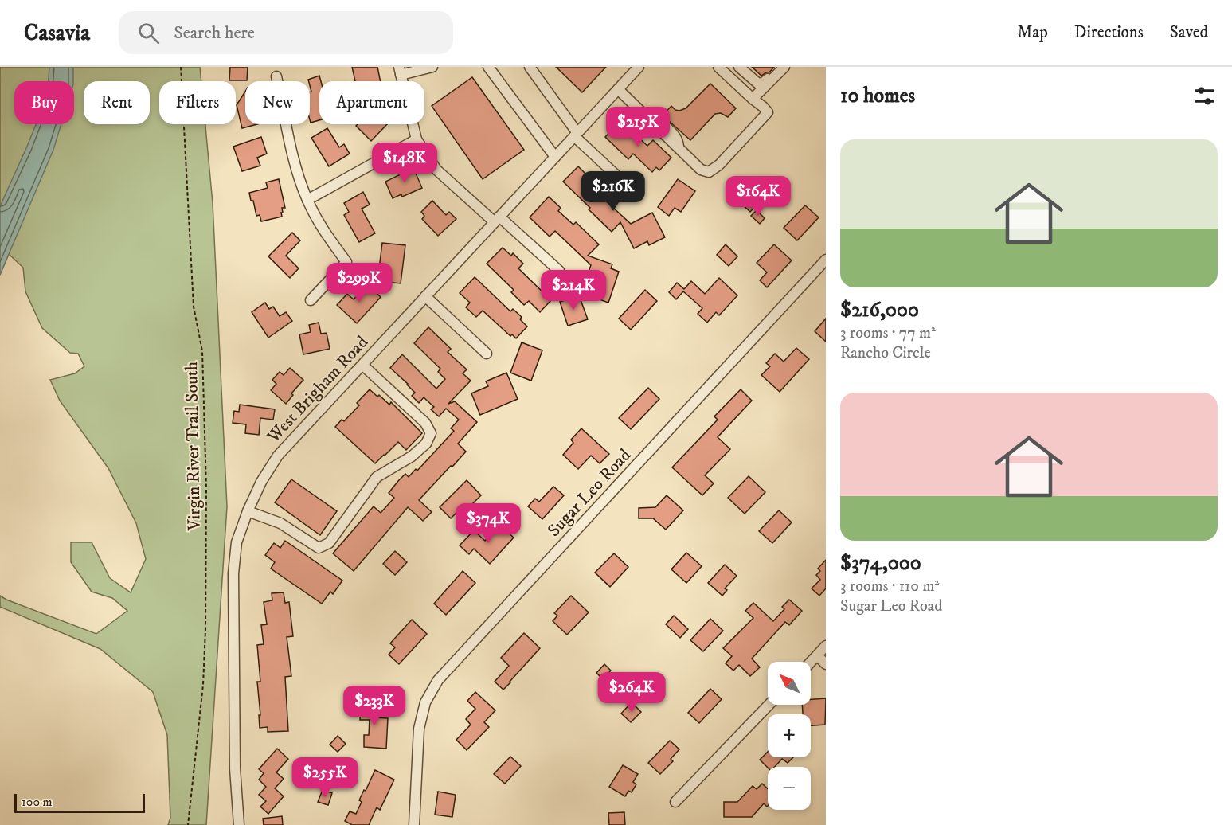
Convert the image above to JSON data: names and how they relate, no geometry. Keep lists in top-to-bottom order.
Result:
{
  "streets": {
    "street": ["West Brigham Road", "Sugar Leo Road"],
    "path": ["Virgin River Trail South"]
  },
  "scale_bar": "100 m",
  "north": "top left",
  "page": {
    "header": "Casavia",
    "search": "Search here",
    "nav": ["Map", "Directions", "Saved"],
    "heading": "10 homes",
    "chip": [
      "Buy",
      "Rent",
      "Filters",
      "New",
      "Apartment"
    ],
    "price": [
      "$215K",
      "$148K",
      "$216K",
      "$164K",
      "$299K",
      "$214K",
      "$374K",
      "$264K",
      "$233K",
      "$255K"
    ],
    "list": [
      {
        "name": "$216,000",
        "note": "3 rooms · 77 m² · Rancho Circle"
      },
      {
        "name": "$374,000",
        "note": "3 rooms · 110 m² · Sugar Leo Road"
      }
    ],
    "map_buttons": ["+", "−"],
    "scale": "100 m"
  }
}
